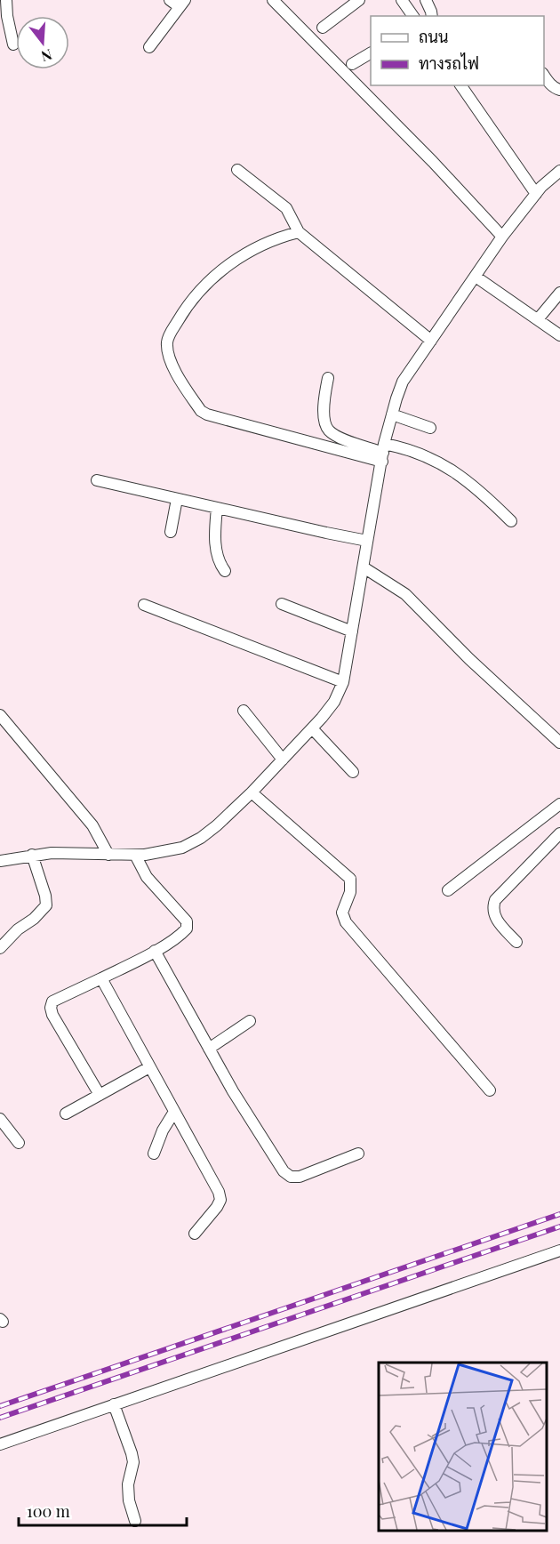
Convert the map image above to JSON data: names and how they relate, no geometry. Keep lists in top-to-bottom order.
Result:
{
  "legend": ["ถนน", "ทางรถไฟ"],
  "scale_bar": "100 m",
  "north": "bottom"
}
